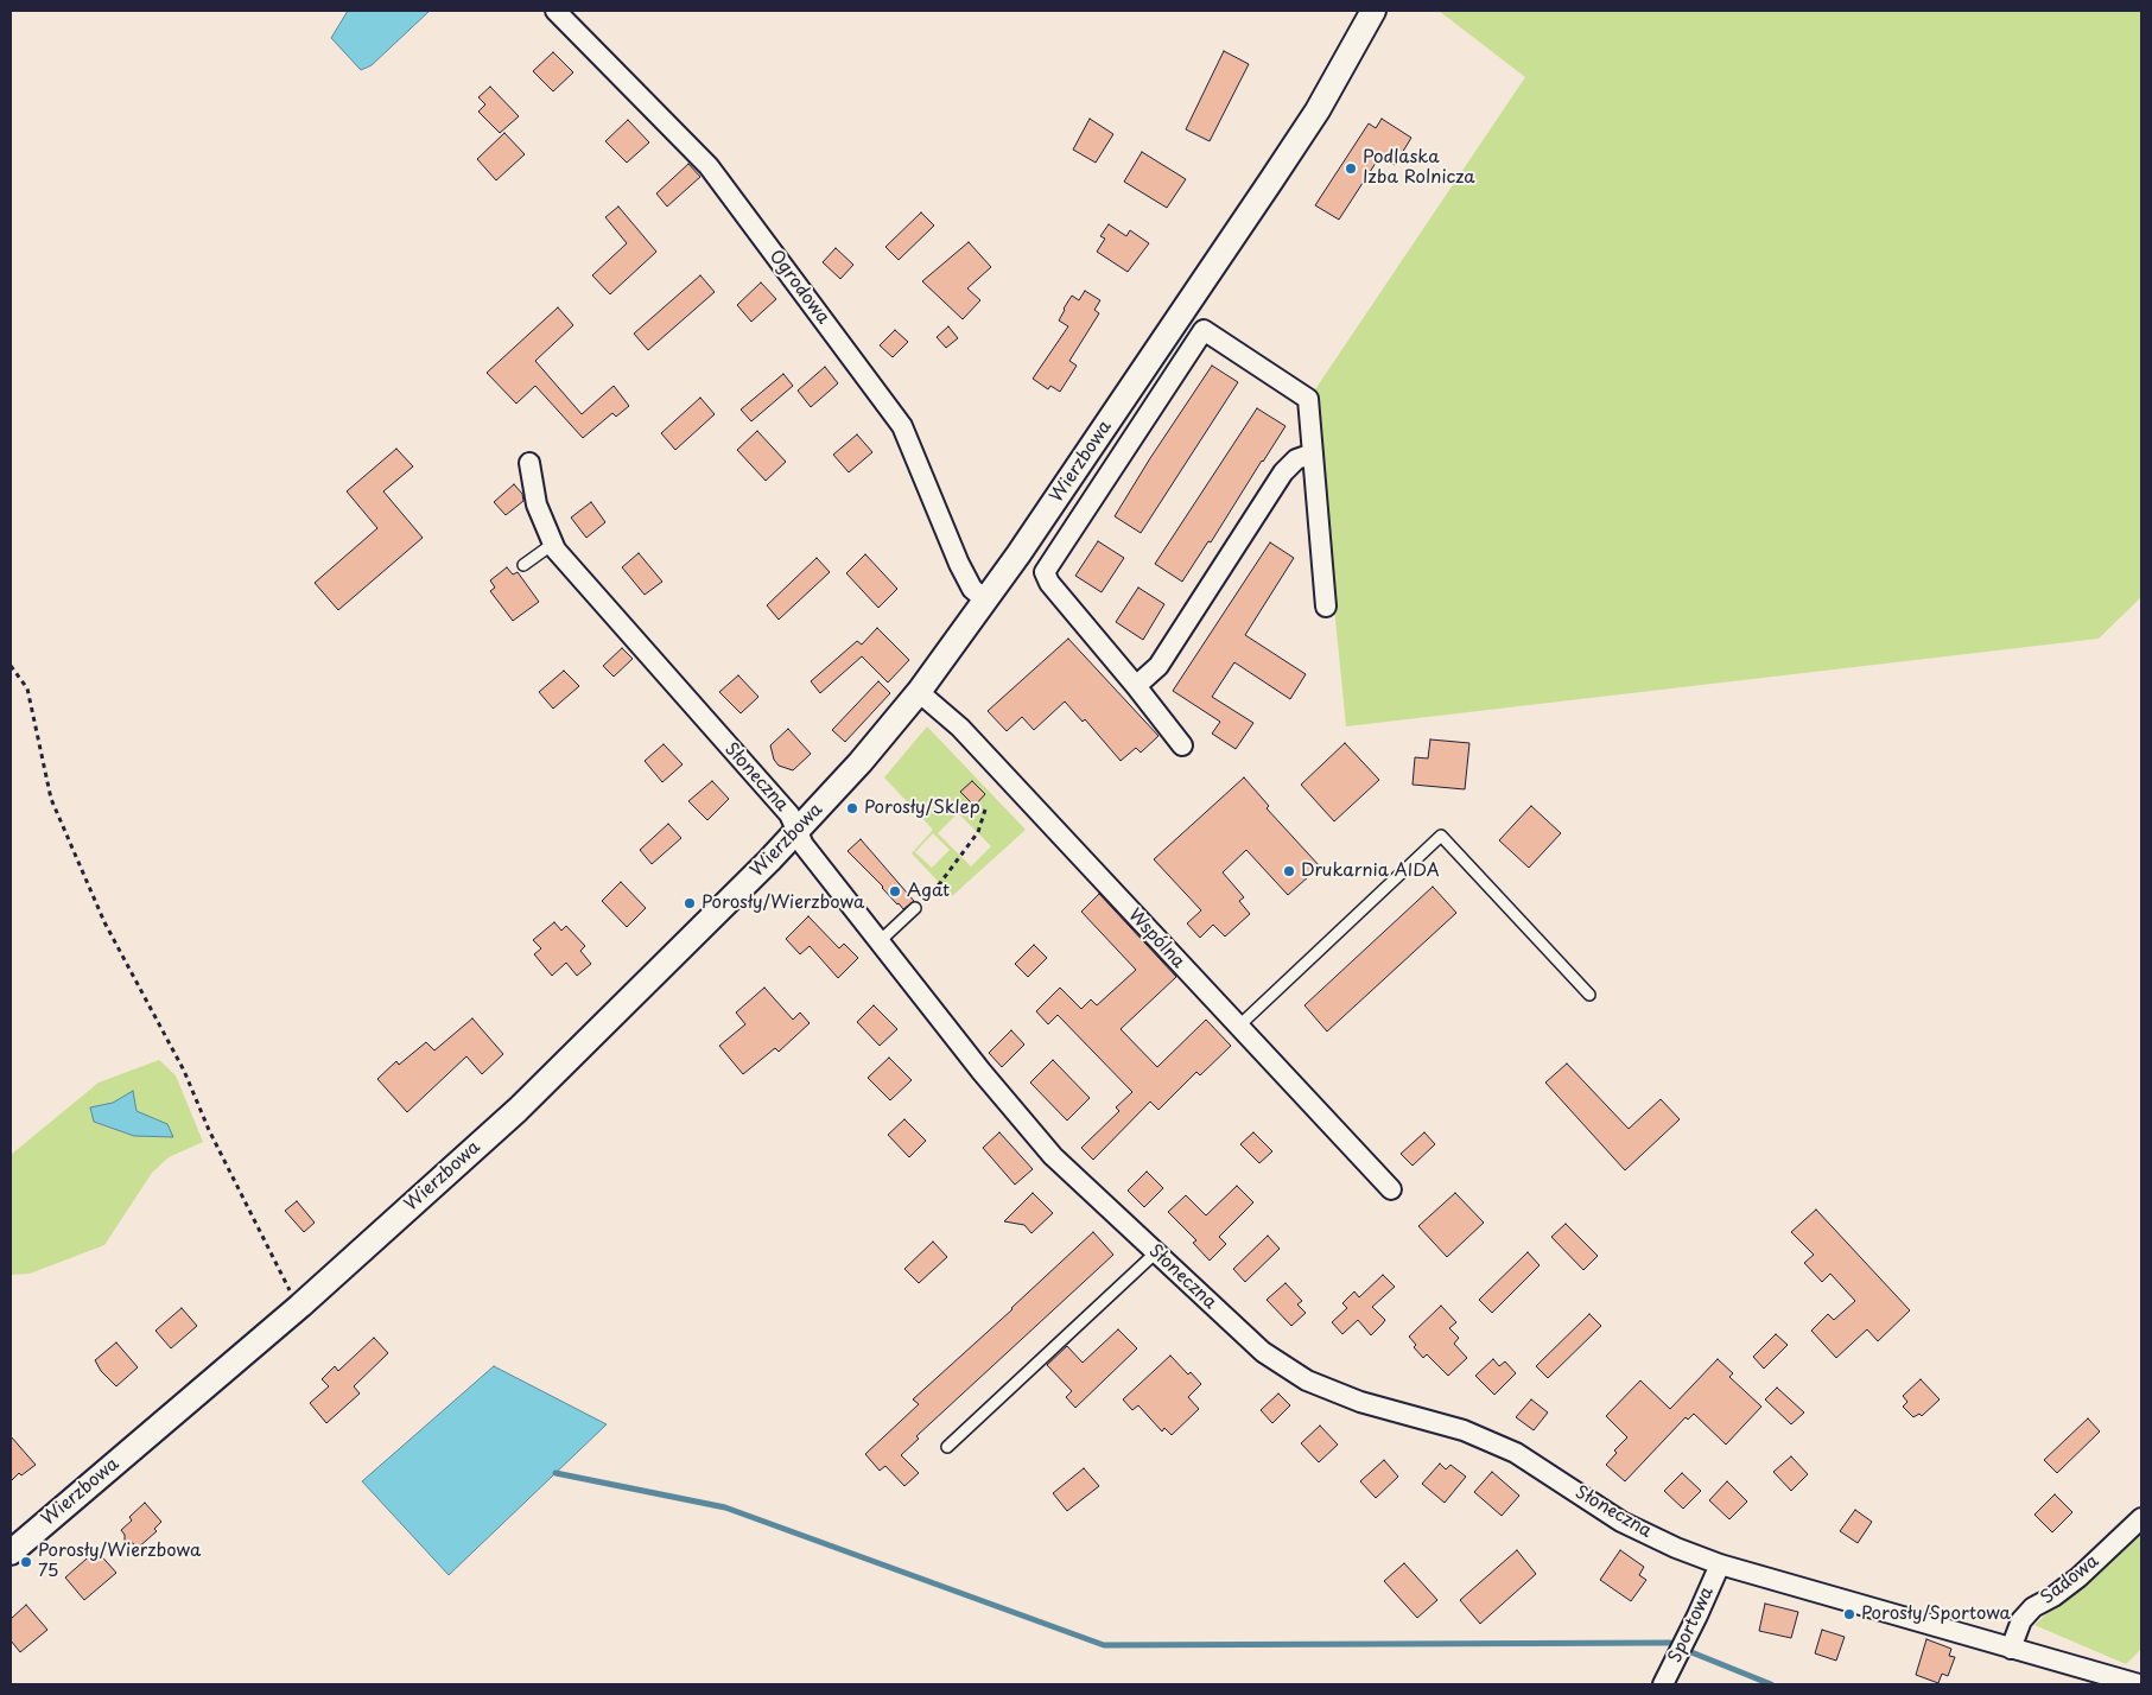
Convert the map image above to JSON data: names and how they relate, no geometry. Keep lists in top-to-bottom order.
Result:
{
  "streets": {
    "street": [
      "Ogrodowa",
      "Wierzbowa",
      "Słoneczna",
      "Wspólna",
      "Sadowa",
      "Sportowa"
    ]
  },
  "crossings": [
    ["Ogrodowa", "Wierzbowa"],
    ["Wierzbowa", "Słoneczna"],
    ["Wierzbowa", "Wspólna"],
    ["Słoneczna", "Sadowa"],
    ["Słoneczna", "Sportowa"]
  ],
  "places": [
    "Podlaska Izba Rolnicza",
    "Porosły/Sklep",
    "Drukarnia AIDA",
    "Agat",
    "Porosły/Wierzbowa",
    "Porosły/Wierzbowa 75",
    "Porosły/Sportowa"
  ]
}
